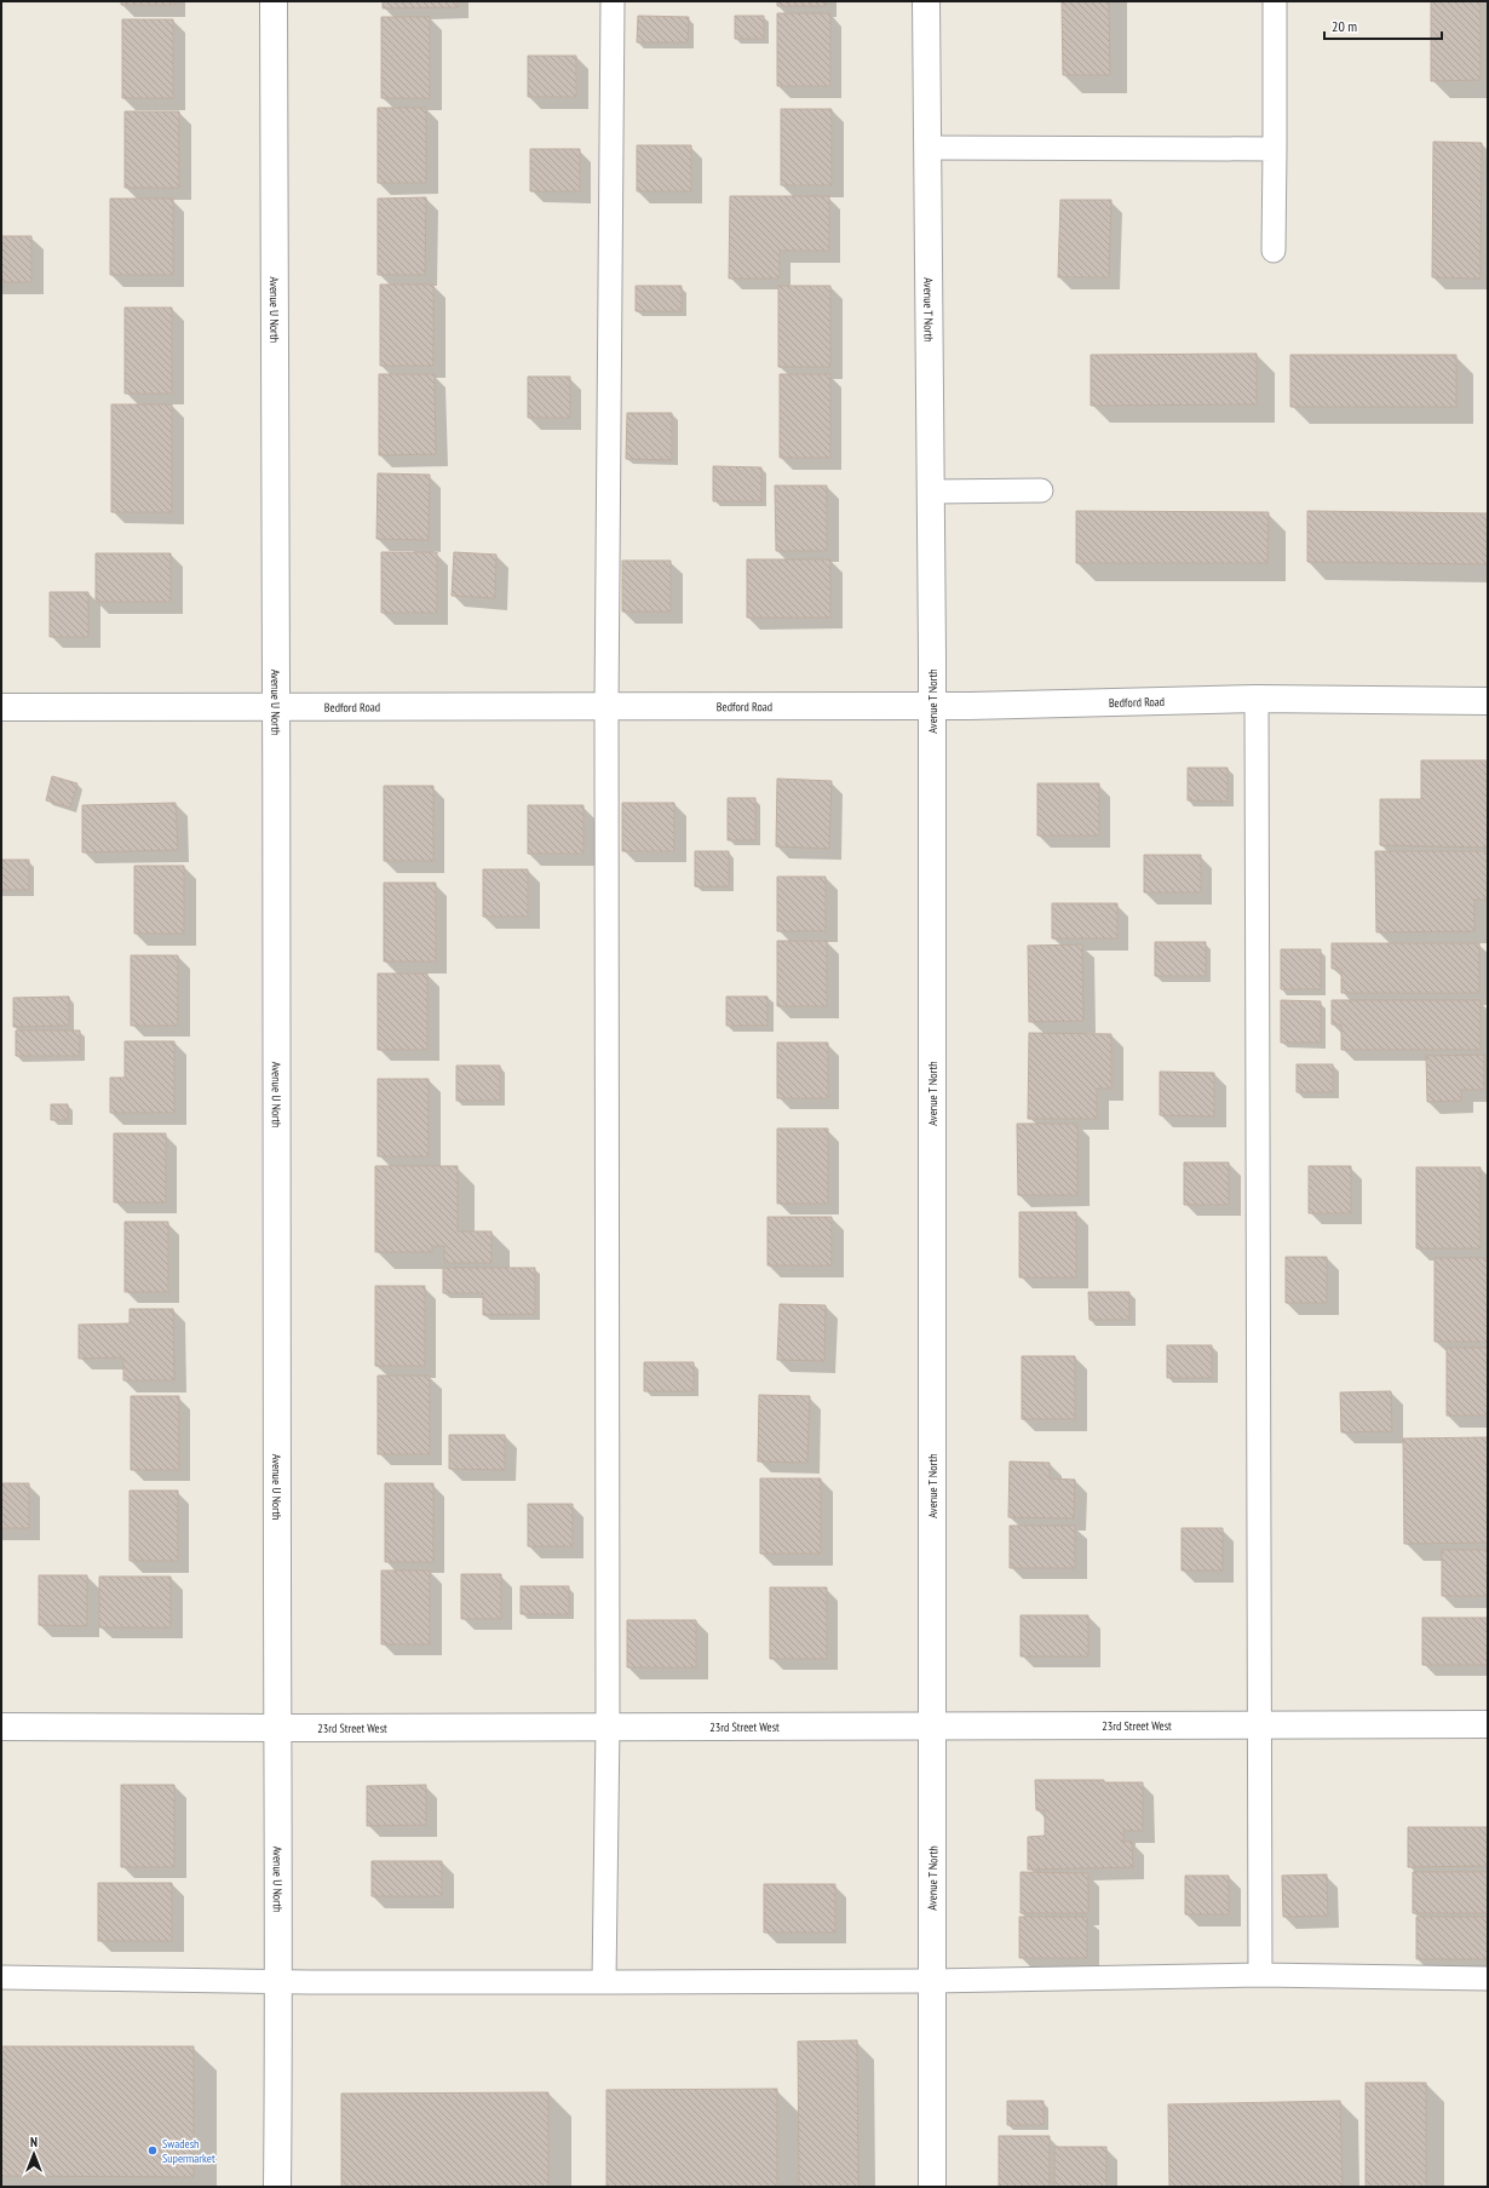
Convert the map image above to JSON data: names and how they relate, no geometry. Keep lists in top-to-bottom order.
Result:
{
  "streets": {
    "street": [
      "Avenue U North",
      "Avenue T North",
      "Bedford Road",
      "23rd Street West"
    ]
  },
  "crossings": [
    ["Avenue U North", "Bedford Road"],
    ["Avenue U North", "23rd Street West"],
    ["Avenue T North", "Bedford Road"],
    ["Avenue T North", "23rd Street West"]
  ],
  "places": ["Swadesh Supermarket"],
  "scale_bar": "20 m",
  "north": "top"
}
